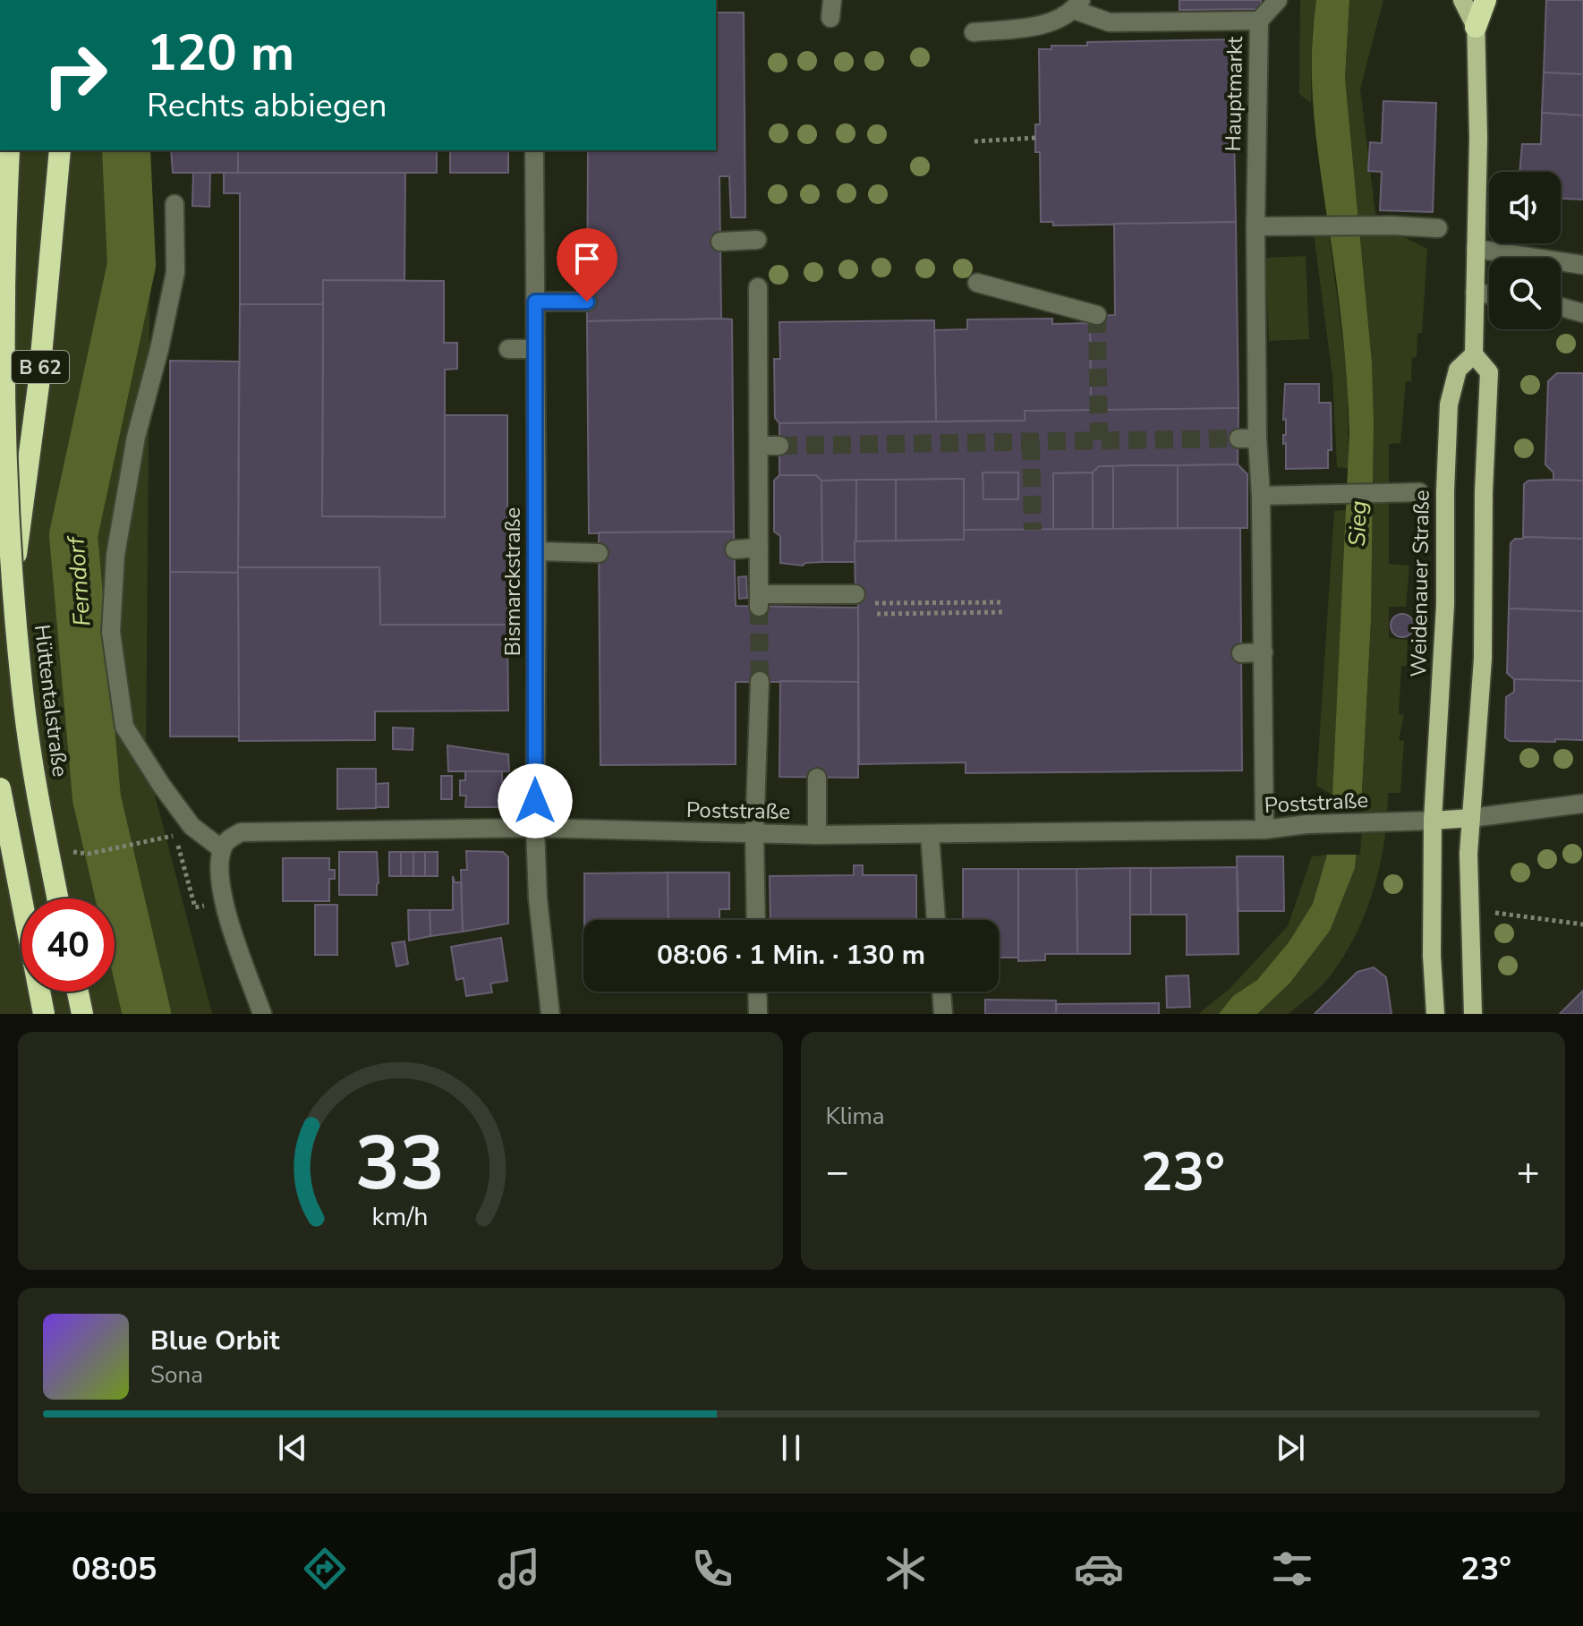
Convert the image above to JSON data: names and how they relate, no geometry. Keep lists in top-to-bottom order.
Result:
{
  "streets": {
    "highway": ["B 62", "Hüttentalstraße"],
    "main road": ["Weidenauer Straße"],
    "street": ["Hauptmarkt", "Bismarckstraße", "Poststraße"]
  },
  "crossings": [
    ["Hauptmarkt", "Poststraße"],
    ["B 62", "Hüttentalstraße"],
    ["Bismarckstraße", "Poststraße"],
    ["Weidenauer Straße", "Poststraße"]
  ],
  "water": ["Sieg", "Ferndorf"],
  "page": {
    "turn": ["120 m", "Rechts abbiegen"],
    "limit": "40",
    "trip": "08:06 · 1 Min. · 130 m",
    "tile": "Klima",
    "heat": ["−", "23°", "+"],
    "song": ["Blue Orbit", "Sona"],
    "tabs": ["08:05", "23°"],
    "gauge": ["33", "km/h"]
  }
}
